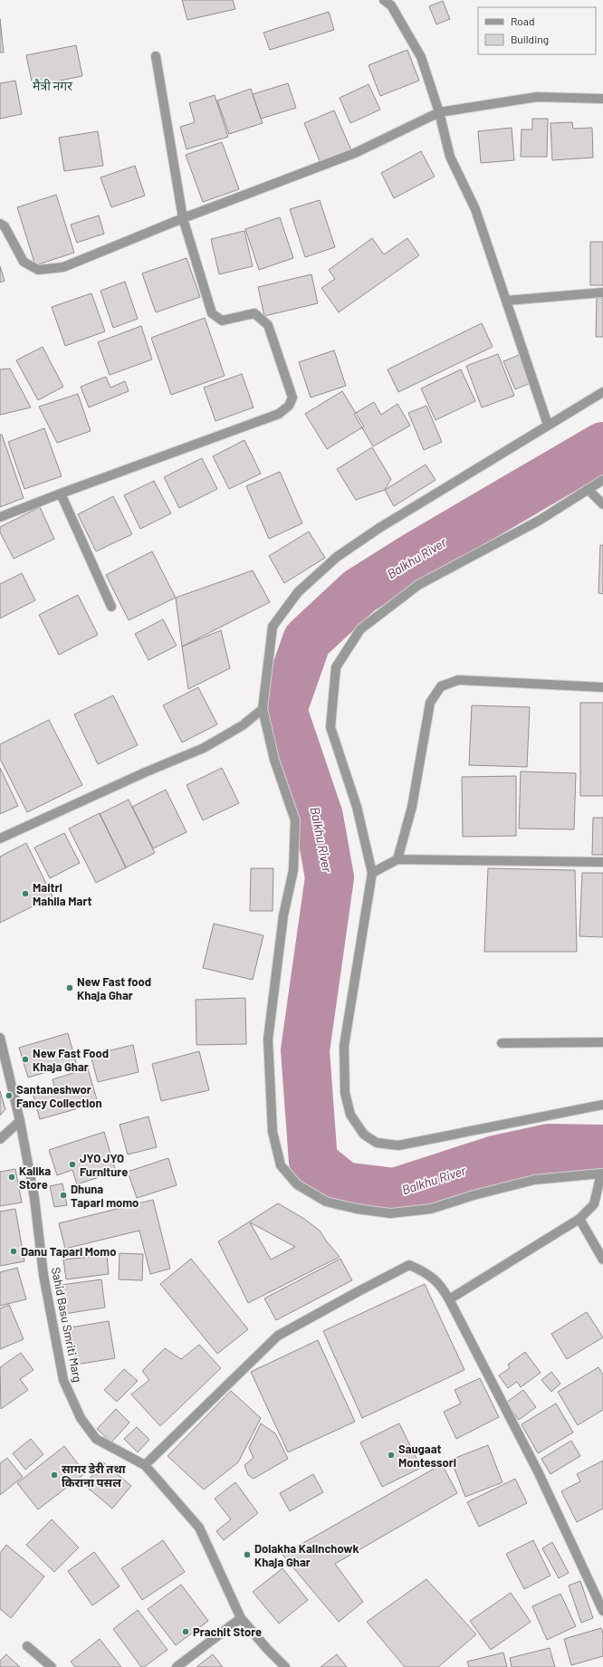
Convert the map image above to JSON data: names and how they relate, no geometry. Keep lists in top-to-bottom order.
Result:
{
  "streets": {
    "street": ["Sahid Basu Smriti Marg"]
  },
  "districts": ["मैत्री नगर"],
  "water": ["Balkhu River"],
  "places": [
    "Maitri Mahila Mart",
    "New Fast food Khaja Ghar",
    "New Fast Food Khaja Ghar",
    "Santaneshwor Fancy Collection",
    "JYO JYO Furniture",
    "Kalika Store",
    "Dhuna Tapari momo",
    "Danu Tapari Momo",
    "Saugaat Montessori",
    "सागर डेरी तथा किराना पसल",
    "Dolakha Kalinchowk Khaja Ghar",
    "Prachit Store"
  ],
  "legend": ["Road", "Building"]
}
